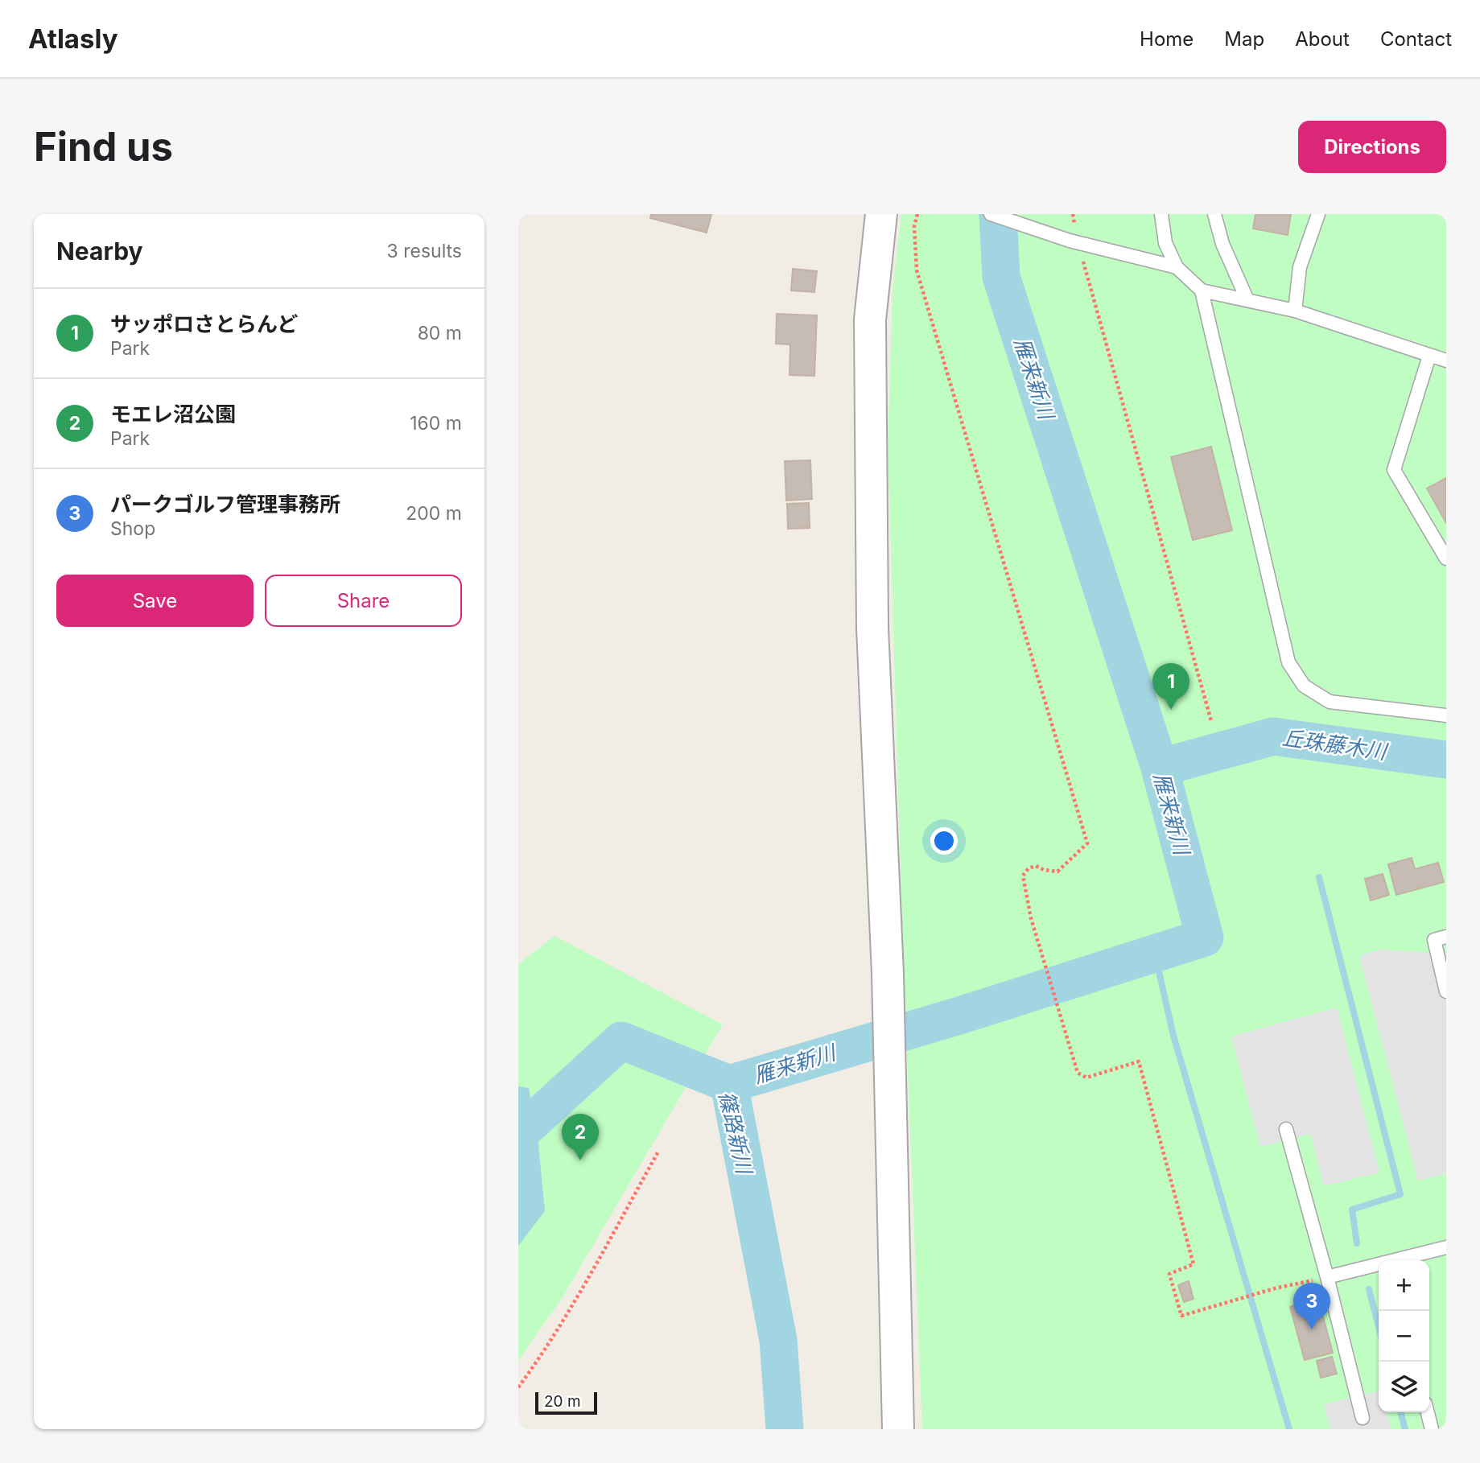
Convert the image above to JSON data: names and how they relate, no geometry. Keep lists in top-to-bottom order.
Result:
{
  "water": ["雁来新川", "丘珠藤木川", "篠路新川"],
  "scale_bar": "20 m",
  "page": {
    "header": "Atlasly",
    "nav": [
      "Home",
      "Map",
      "About",
      "Contact"
    ],
    "buttons": [
      "Directions",
      ["Save", "Share"]
    ],
    "title": "Find us",
    "heading": ["Nearby", "3 results"],
    "list": [
      {
        "mark": "1",
        "name": "サッポロさとらんど",
        "note": "Park",
        "value": "80 m"
      },
      {
        "mark": "2",
        "name": "モエレ沼公園",
        "note": "Park",
        "value": "160 m"
      },
      {
        "mark": "3",
        "name": "パークゴルフ管理事務所",
        "note": "Shop",
        "value": "200 m"
      }
    ],
    "pins": ["1", "2", "3"],
    "map_buttons": ["+", "−"],
    "scale": "20 m"
  }
}
